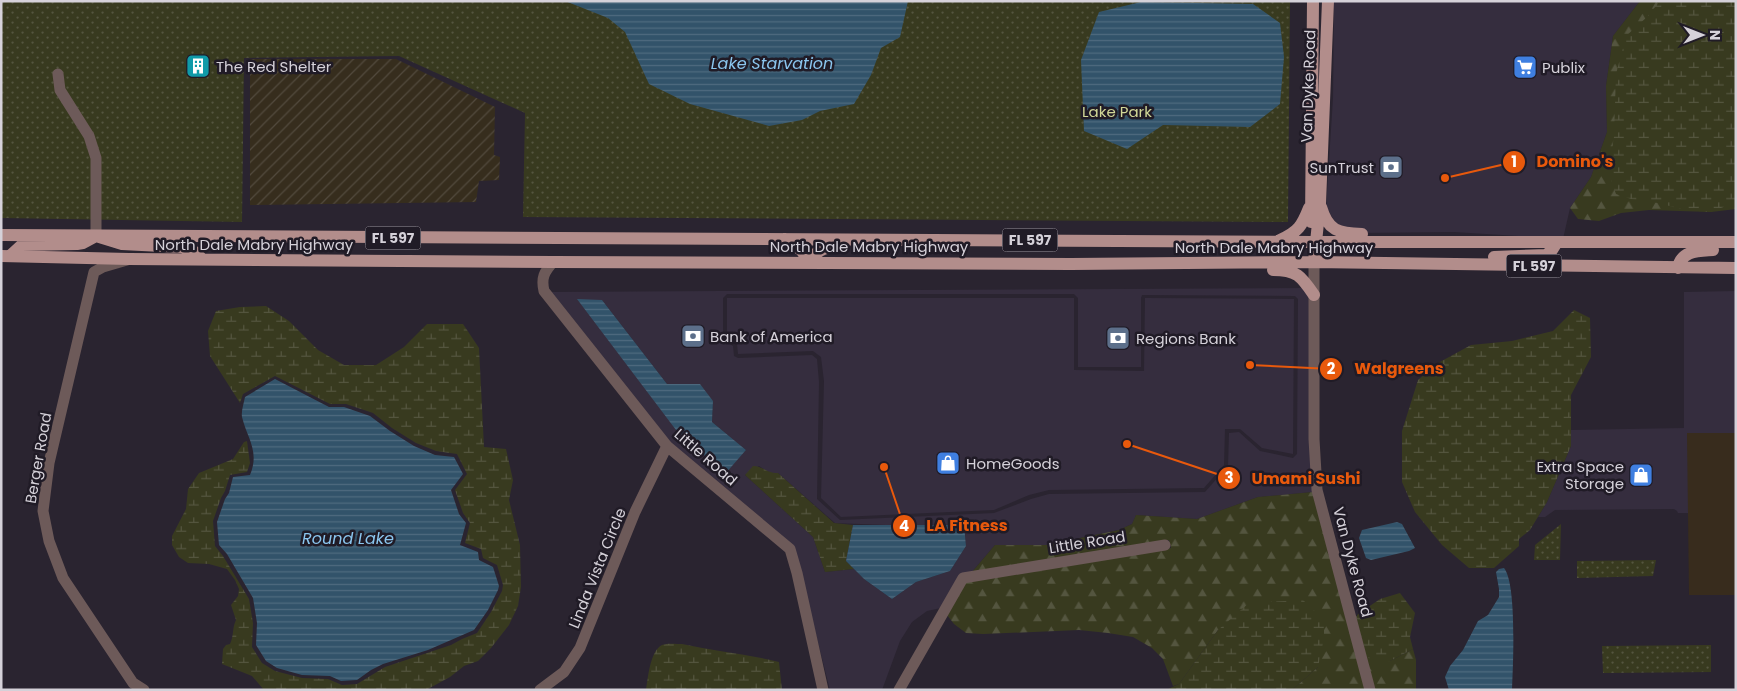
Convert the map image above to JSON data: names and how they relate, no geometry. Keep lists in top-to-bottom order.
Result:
{
  "streets": {
    "main road": ["Van Dyke Road", "FL 597", "North Dale Mabry Highway"],
    "street": ["Little Road", "Berger Road", "Linda Vista Circle"]
  },
  "crossings": [
    ["Van Dyke Road", "North Dale Mabry Highway"],
    ["North Dale Mabry Highway", "Little Road"],
    ["North Dale Mabry Highway", "Berger Road"],
    ["Little Road", "Linda Vista Circle"]
  ],
  "water": ["Lake Starvation", "Round Lake"],
  "parks": ["Lake Park"],
  "places": {
    "building": ["The Red Shelter"],
    "supermarket": ["Publix"],
    "bank": ["SunTrust", "Bank of America", "Regions Bank"],
    "other": [
      "Domino's",
      "Walgreens",
      "Umami Sushi",
      "LA Fitness"
    ],
    "shop": ["HomeGoods", "Extra Space Storage"]
  },
  "north": "right"
}
